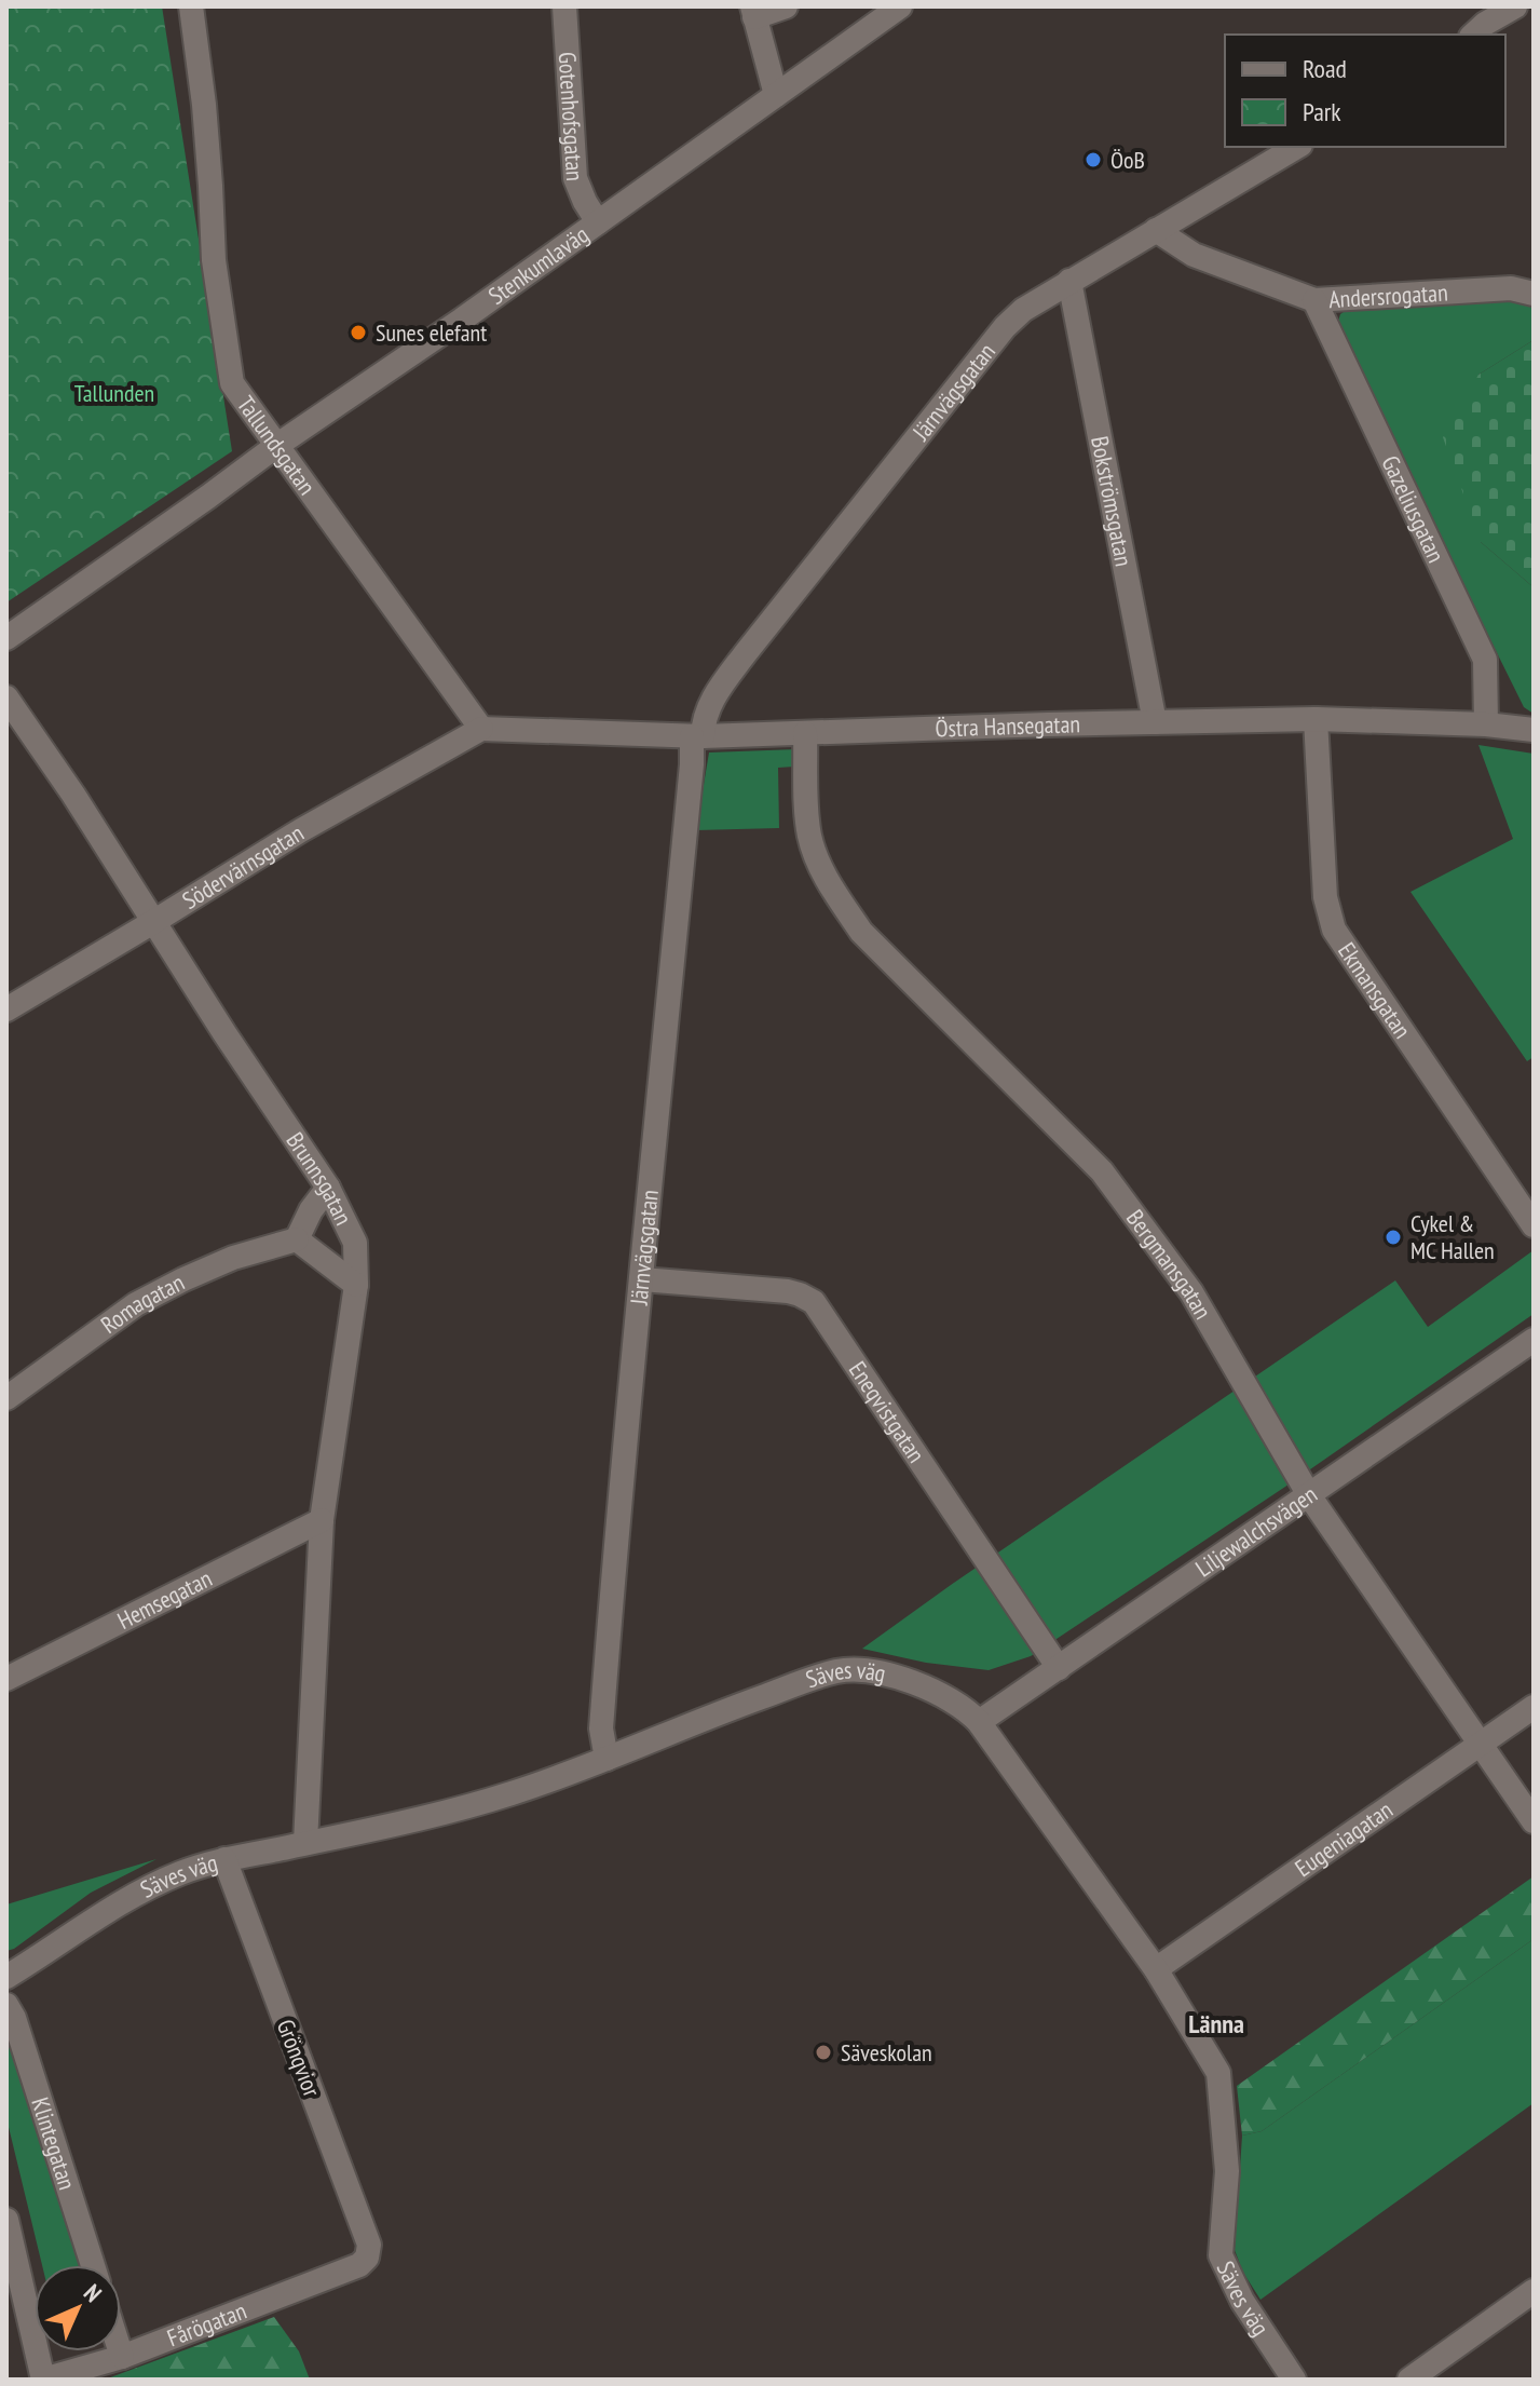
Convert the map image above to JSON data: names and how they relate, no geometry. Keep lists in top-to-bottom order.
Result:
{
  "streets": {
    "street": [
      "Gotenhofsgatan",
      "Stenkumlaväg",
      "Andersrogatan",
      "Järnvägsgatan",
      "Tallundsgatan",
      "Bokströmsgatan",
      "Gazeliusgatan",
      "Östra Hansegatan",
      "Södervärnsgatan",
      "Ekmansgatan",
      "Brunnsgatan",
      "Bergmansgatan",
      "Romagatan",
      "Eneqvistgatan",
      "Liljewalchsvägen",
      "Hemsegatan",
      "Säves väg",
      "Eugeniagatan",
      "Grönqvior",
      "Klintegatan",
      "Fårögatan"
    ]
  },
  "crossings": [
    ["Gotenhofsgatan", "Stenkumlaväg"],
    ["Stenkumlaväg", "Tallundsgatan"],
    ["Andersrogatan", "Järnvägsgatan"],
    ["Andersrogatan", "Gazeliusgatan"],
    ["Järnvägsgatan", "Bokströmsgatan"],
    ["Järnvägsgatan", "Östra Hansegatan"],
    ["Järnvägsgatan", "Eneqvistgatan"],
    ["Järnvägsgatan", "Säves väg"],
    ["Tallundsgatan", "Östra Hansegatan"],
    ["Tallundsgatan", "Södervärnsgatan"],
    ["Bokströmsgatan", "Östra Hansegatan"],
    ["Gazeliusgatan", "Östra Hansegatan"],
    ["Östra Hansegatan", "Södervärnsgatan"],
    ["Östra Hansegatan", "Ekmansgatan"],
    ["Östra Hansegatan", "Bergmansgatan"],
    ["Södervärnsgatan", "Brunnsgatan"],
    ["Brunnsgatan", "Hemsegatan"],
    ["Brunnsgatan", "Säves väg"],
    ["Bergmansgatan", "Liljewalchsvägen"],
    ["Bergmansgatan", "Eugeniagatan"],
    ["Eneqvistgatan", "Liljewalchsvägen"],
    ["Liljewalchsvägen", "Säves väg"],
    ["Säves väg", "Eugeniagatan"],
    ["Säves väg", "Grönqvior"],
    ["Grönqvior", "Fårögatan"]
  ],
  "districts": ["Länna"],
  "parks": ["Tallunden"],
  "places": [
    "ÖoB",
    "Sunes elefant",
    "Cykel & MC Hallen",
    "Säveskolan"
  ],
  "legend": ["Road", "Park"],
  "north": "top right"
}
